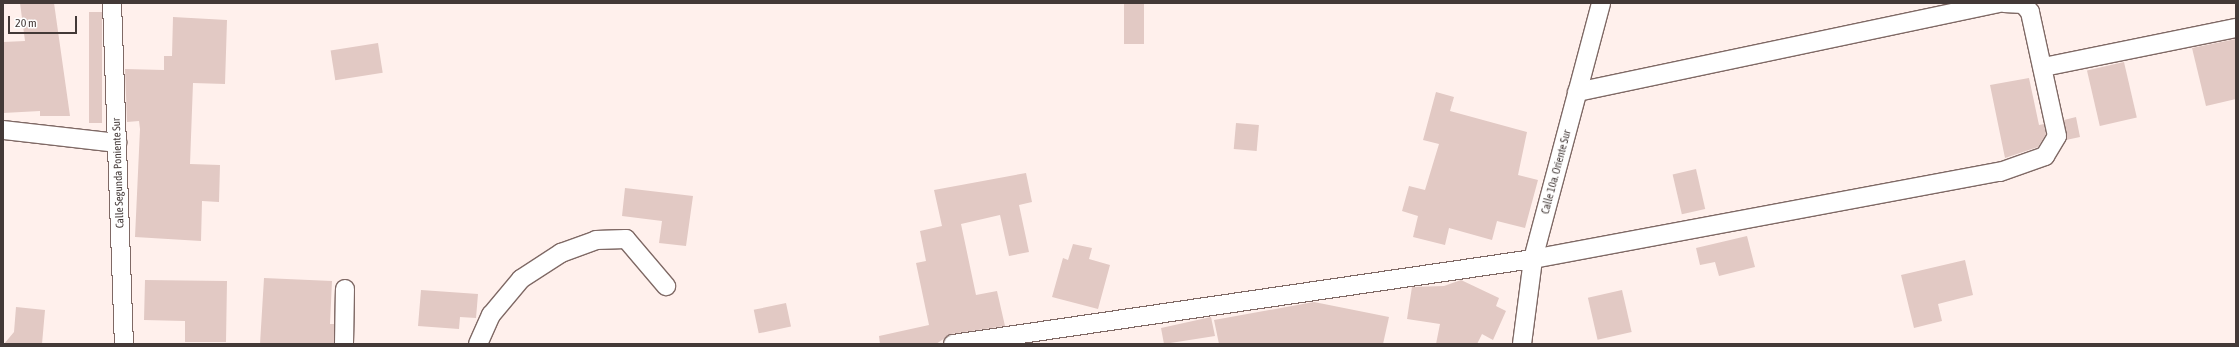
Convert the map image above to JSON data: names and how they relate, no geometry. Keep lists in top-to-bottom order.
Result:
{
  "streets": {
    "street": ["Calle 10a. Oriente Sur", "Calle Segunda Poniente Sur"]
  },
  "scale_bar": "20 m"
}
